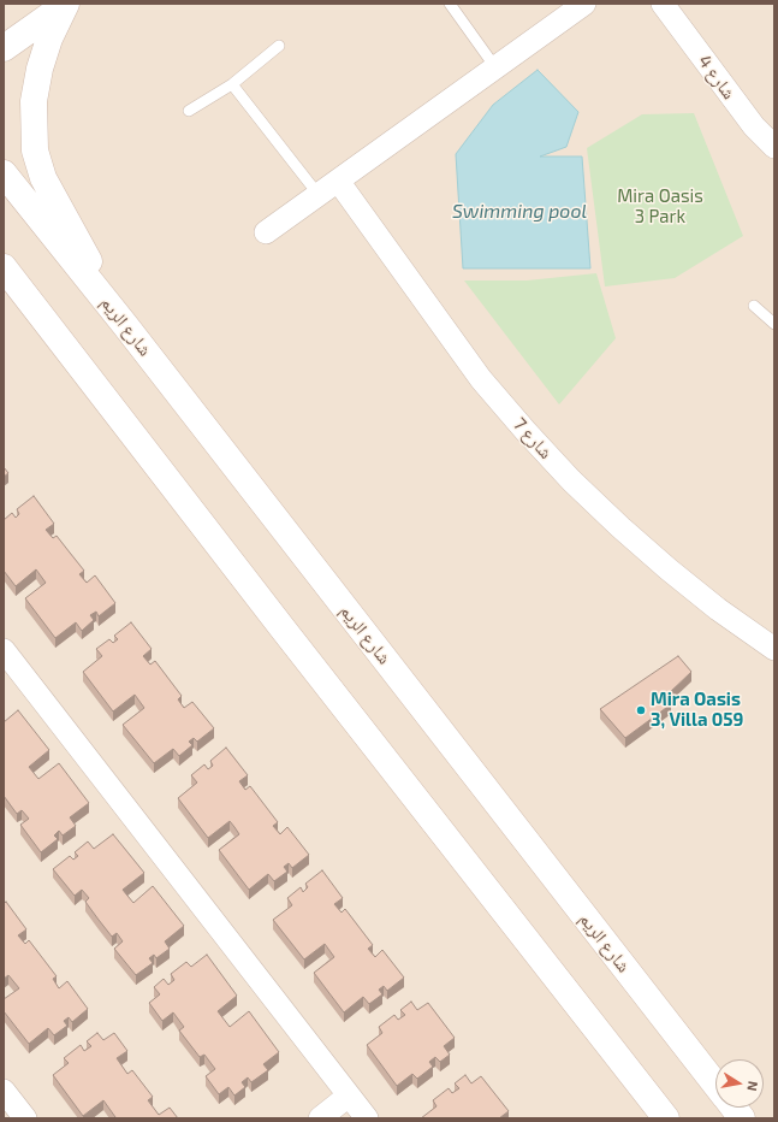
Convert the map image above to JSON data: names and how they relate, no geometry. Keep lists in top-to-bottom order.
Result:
{
  "streets": {
    "street": ["شارع 4", "شارع الريم", "شارع 7"]
  },
  "water": ["Swimming pool"],
  "parks": ["Mira Oasis 3 Park"],
  "places": ["Mira Oasis 3, Villa 059"],
  "north": "right"
}
